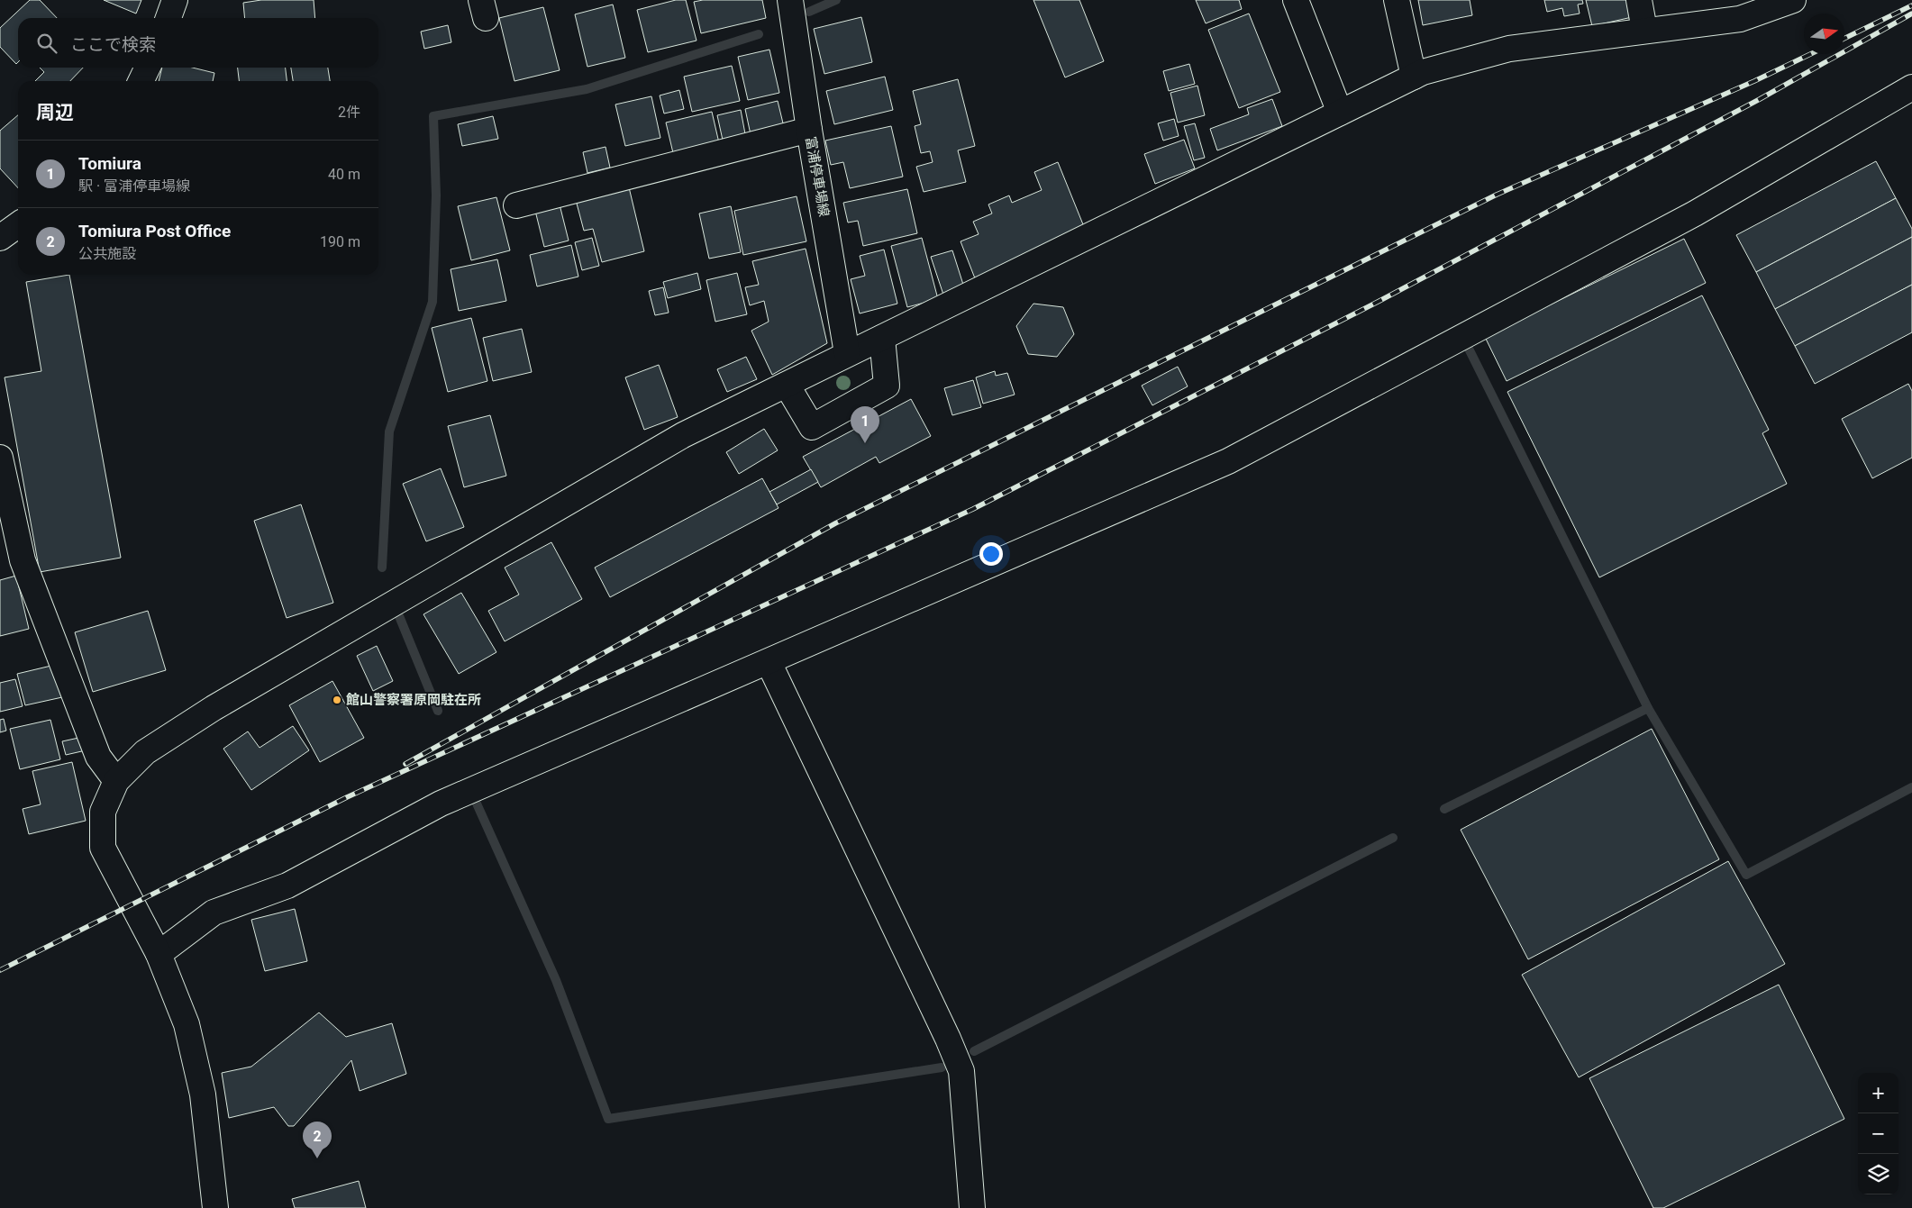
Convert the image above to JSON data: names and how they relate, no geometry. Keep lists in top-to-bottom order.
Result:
{
  "streets": {
    "street": ["富浦停車場線"]
  },
  "places": ["館山警察署原岡駐在所"],
  "north": "right",
  "page": {
    "search": "ここで検索",
    "heading": ["周辺", "2件"],
    "list": [
      {
        "mark": "1",
        "name": "Tomiura",
        "note": "駅 · 富浦停車場線",
        "value": "40 m"
      },
      {
        "mark": "2",
        "name": "Tomiura Post Office",
        "note": "公共施設",
        "value": "190 m"
      }
    ],
    "pins": ["1", "2"],
    "map_buttons": ["+", "−"]
  }
}
